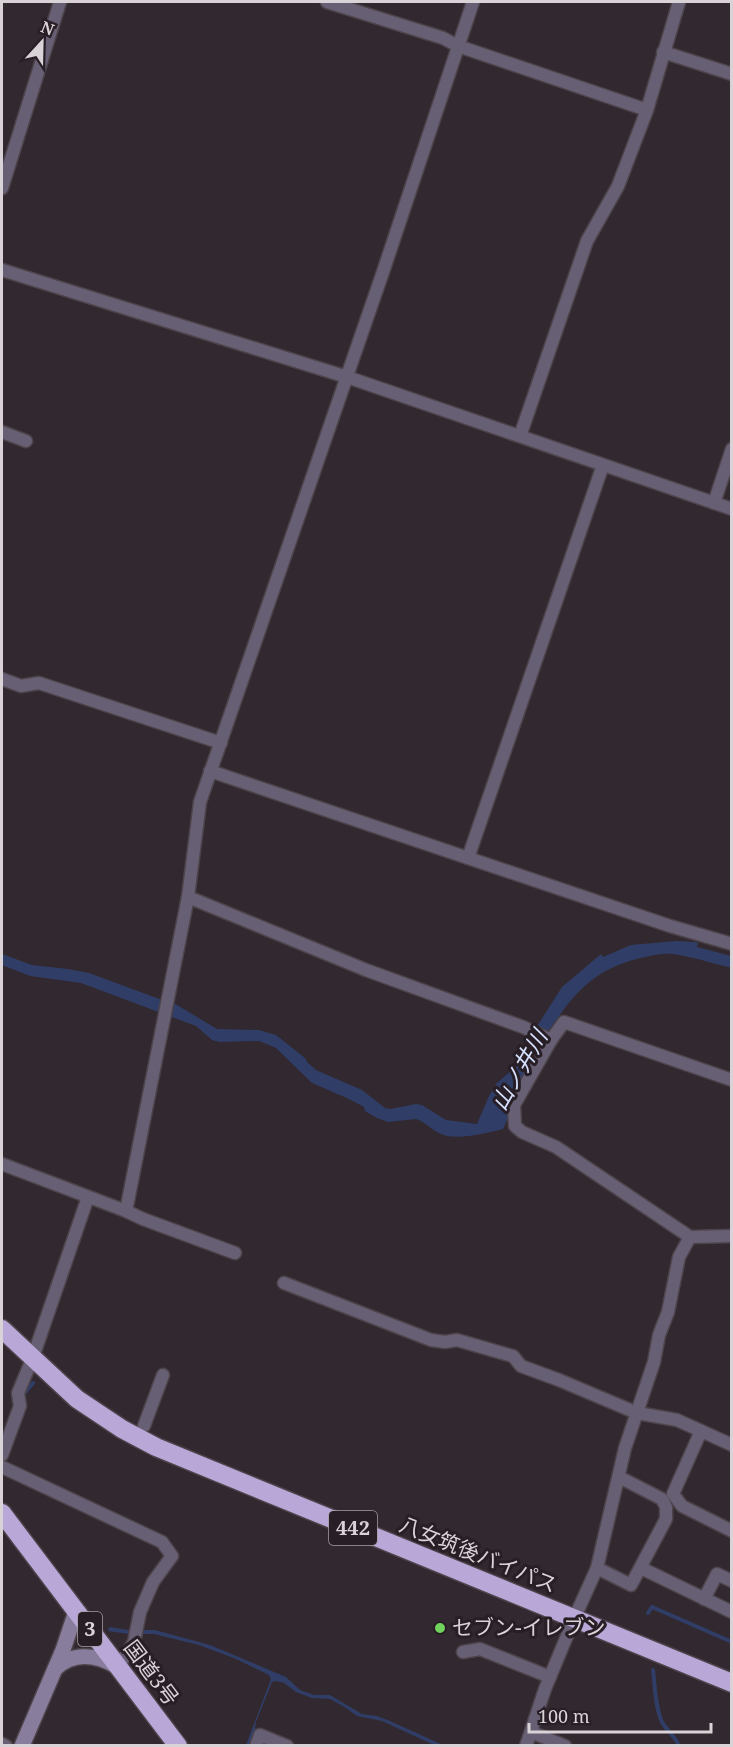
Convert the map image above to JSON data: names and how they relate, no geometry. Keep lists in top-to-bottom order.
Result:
{
  "streets": {
    "highway": [
      "442",
      "八女筑後バイパス",
      "3",
      "国道3号"
    ]
  },
  "water": ["山ノ井川"],
  "places": ["セブン-イレブン"],
  "scale_bar": "100 m",
  "north": "top"
}
